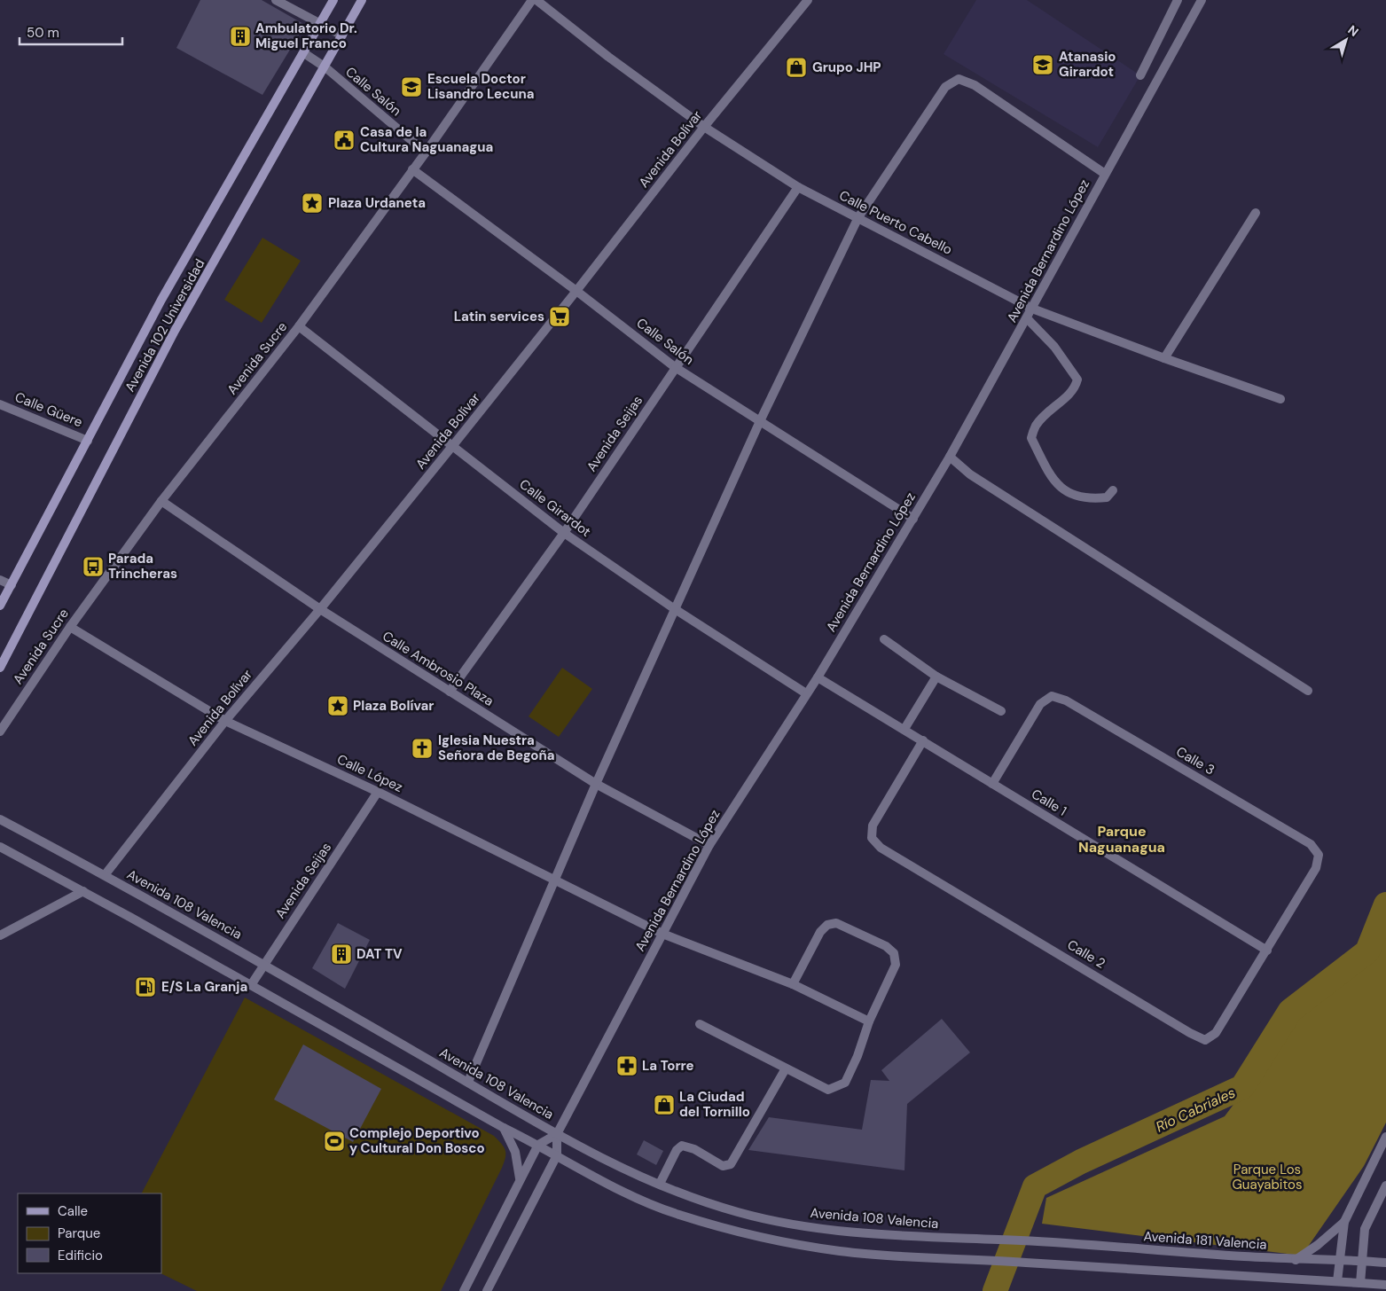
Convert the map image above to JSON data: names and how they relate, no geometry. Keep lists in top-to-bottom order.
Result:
{
  "streets": {
    "main road": ["Avenida 102 Universidad"],
    "street": [
      "Calle Salón",
      "Avenida Bolívar",
      "Calle Puerto Cabello",
      "Avenida Bernardino López",
      "Avenida Sucre",
      "Calle Güere",
      "Avenida Seijas",
      "Calle Girardot",
      "Calle Ambrosio Plaza",
      "Calle 3",
      "Calle López",
      "Calle 1",
      "Avenida 108 Valencia",
      "Calle 2",
      "Avenida 181 Valencia"
    ]
  },
  "crossings": [
    ["Calle Salón", "Avenida Bolívar"],
    ["Calle Salón", "Avenida Bernardino López"],
    ["Calle Salón", "Avenida 102 Universidad"],
    ["Calle Salón", "Avenida Sucre"],
    ["Calle Salón", "Avenida Seijas"],
    ["Avenida Bolívar", "Calle Puerto Cabello"],
    ["Avenida Bolívar", "Calle Girardot"],
    ["Avenida Bolívar", "Calle Ambrosio Plaza"],
    ["Avenida Bolívar", "Calle López"],
    ["Avenida Bolívar", "Avenida 108 Valencia"],
    ["Calle Puerto Cabello", "Avenida Bernardino López"],
    ["Calle Puerto Cabello", "Avenida Seijas"],
    ["Avenida Bernardino López", "Calle Girardot"],
    ["Avenida Bernardino López", "Calle Ambrosio Plaza"],
    ["Avenida Bernardino López", "Calle López"],
    ["Avenida Bernardino López", "Calle 1"],
    ["Avenida Bernardino López", "Avenida 108 Valencia"],
    ["Avenida 102 Universidad", "Calle Güere"],
    ["Avenida Sucre", "Calle Girardot"],
    ["Avenida Sucre", "Calle Ambrosio Plaza"],
    ["Avenida Sucre", "Calle López"],
    ["Avenida Seijas", "Calle Girardot"],
    ["Avenida Seijas", "Calle Ambrosio Plaza"],
    ["Avenida Seijas", "Calle López"],
    ["Avenida Seijas", "Avenida 108 Valencia"],
    ["Calle 3", "Calle 1"],
    ["Calle 3", "Calle 2"],
    ["Calle 1", "Calle 2"],
    ["Avenida 108 Valencia", "Avenida 181 Valencia"]
  ],
  "districts": ["Parque Naguanagua"],
  "water": ["Río Cabriales"],
  "parks": ["Parque Los Guayabitos"],
  "places": {
    "building": ["Ambulatorio Dr. Miguel Franco", "DAT TV"],
    "school or university": ["Atanasio Girardot", "Escuela Doctor Lisandro Lecuna"],
    "shop": ["Grupo JHP", "La Ciudad del Tornillo"],
    "public building": ["Casa de la Cultura Naguanagua"],
    "place": ["Plaza Urdaneta", "Plaza Bolívar"],
    "supermarket": ["Latin services"],
    "bus stop": ["Parada Trincheras"],
    "church": ["Iglesia Nuestra Señora de Begoña"],
    "fuel station": ["E/S La Granja"],
    "pharmacy": ["La Torre"],
    "sports": ["Complejo Deportivo y Cultural Don Bosco"]
  },
  "legend": ["Calle", "Parque", "Edificio"],
  "scale_bar": "50 m",
  "north": "top right"
}
